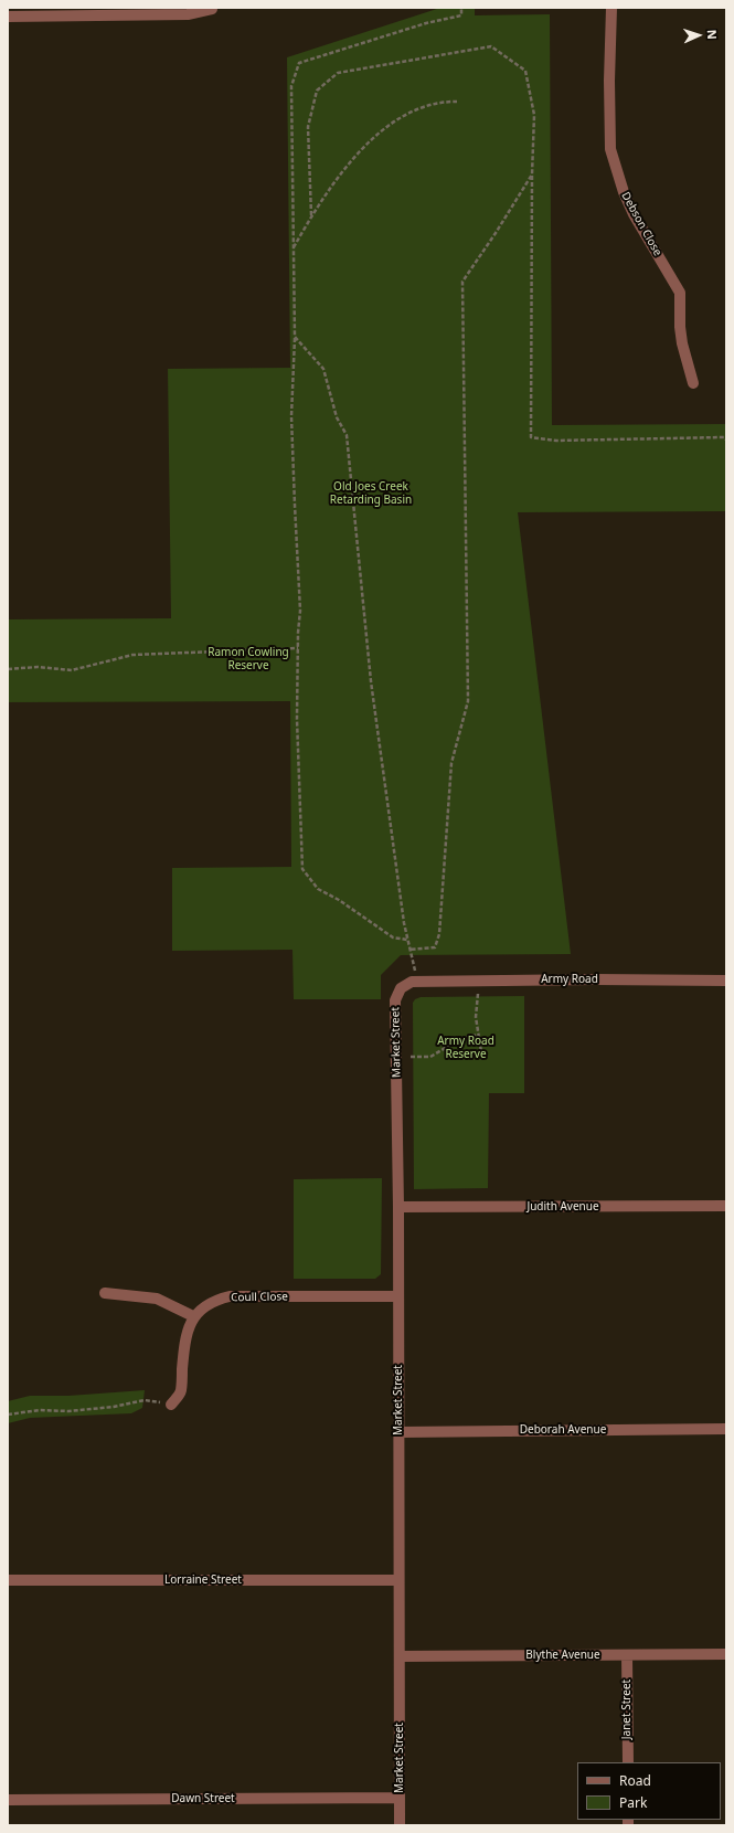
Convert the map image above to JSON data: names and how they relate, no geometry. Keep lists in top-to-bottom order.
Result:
{
  "streets": {
    "street": [
      "Debson Close",
      "Army Road",
      "Market Street",
      "Judith Avenue",
      "Coull Close",
      "Deborah Avenue",
      "Lorraine Street",
      "Blythe Avenue",
      "Janet Street",
      "Dawn Street"
    ]
  },
  "crossings": [
    ["Army Road", "Market Street"],
    ["Market Street", "Judith Avenue"],
    ["Market Street", "Coull Close"],
    ["Market Street", "Deborah Avenue"],
    ["Market Street", "Lorraine Street"],
    ["Market Street", "Blythe Avenue"],
    ["Market Street", "Dawn Street"],
    ["Blythe Avenue", "Janet Street"]
  ],
  "parks": ["Old Joes Creek Retarding Basin", "Ramon Cowling Reserve", "Army Road Reserve"],
  "legend": ["Road", "Park"],
  "north": "right"
}
